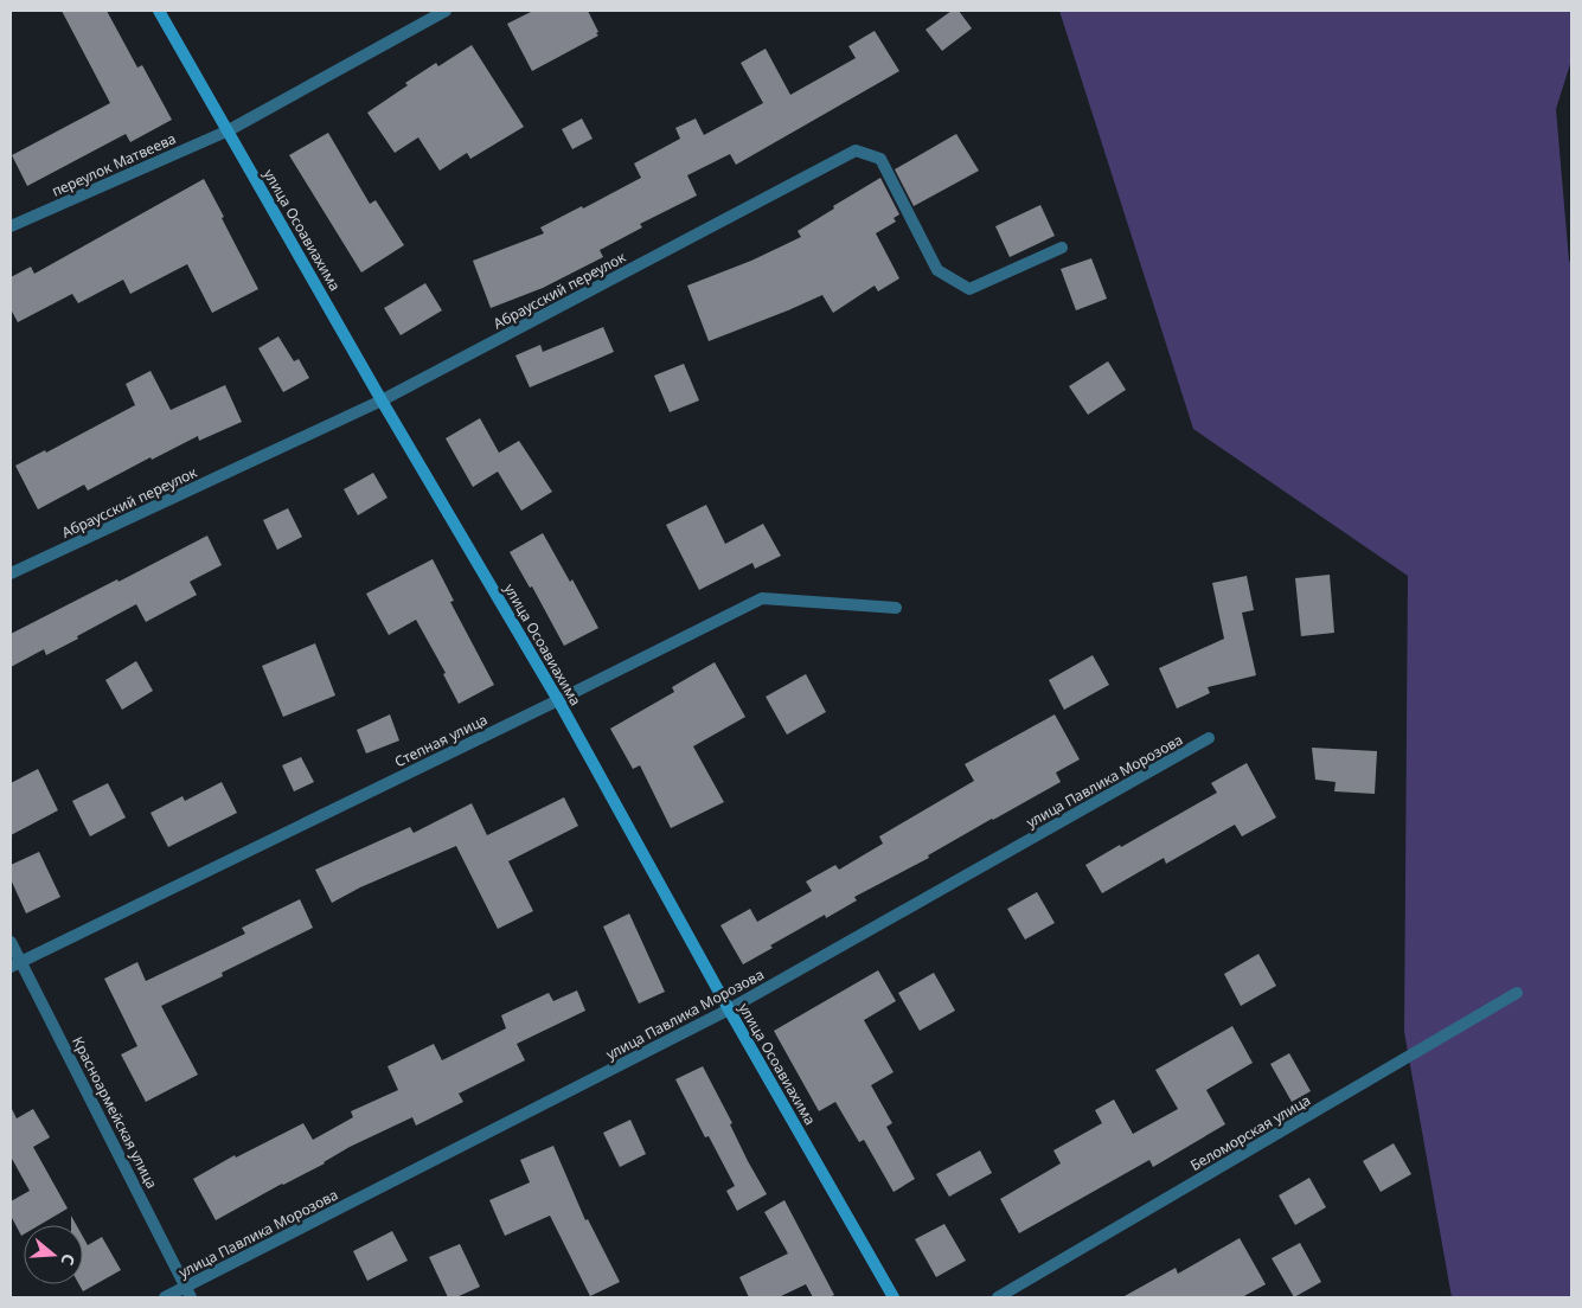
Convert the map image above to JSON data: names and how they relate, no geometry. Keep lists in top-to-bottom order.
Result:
{
  "streets": {
    "street": [
      "переулок Матвеева",
      "улица Осоавиахима",
      "Абраусский переулок",
      "Степная улица",
      "улица Павлика Морозова",
      "Красноармейская улица",
      "Беломорская улица"
    ]
  },
  "crossings": [
    ["переулок Матвеева", "улица Осоавиахима"],
    ["улица Осоавиахима", "Абраусский переулок"],
    ["улица Осоавиахима", "Степная улица"],
    ["улица Осоавиахима", "улица Павлика Морозова"],
    ["Степная улица", "Красноармейская улица"],
    ["улица Павлика Морозова", "Красноармейская улица"]
  ],
  "north": "right"
}
